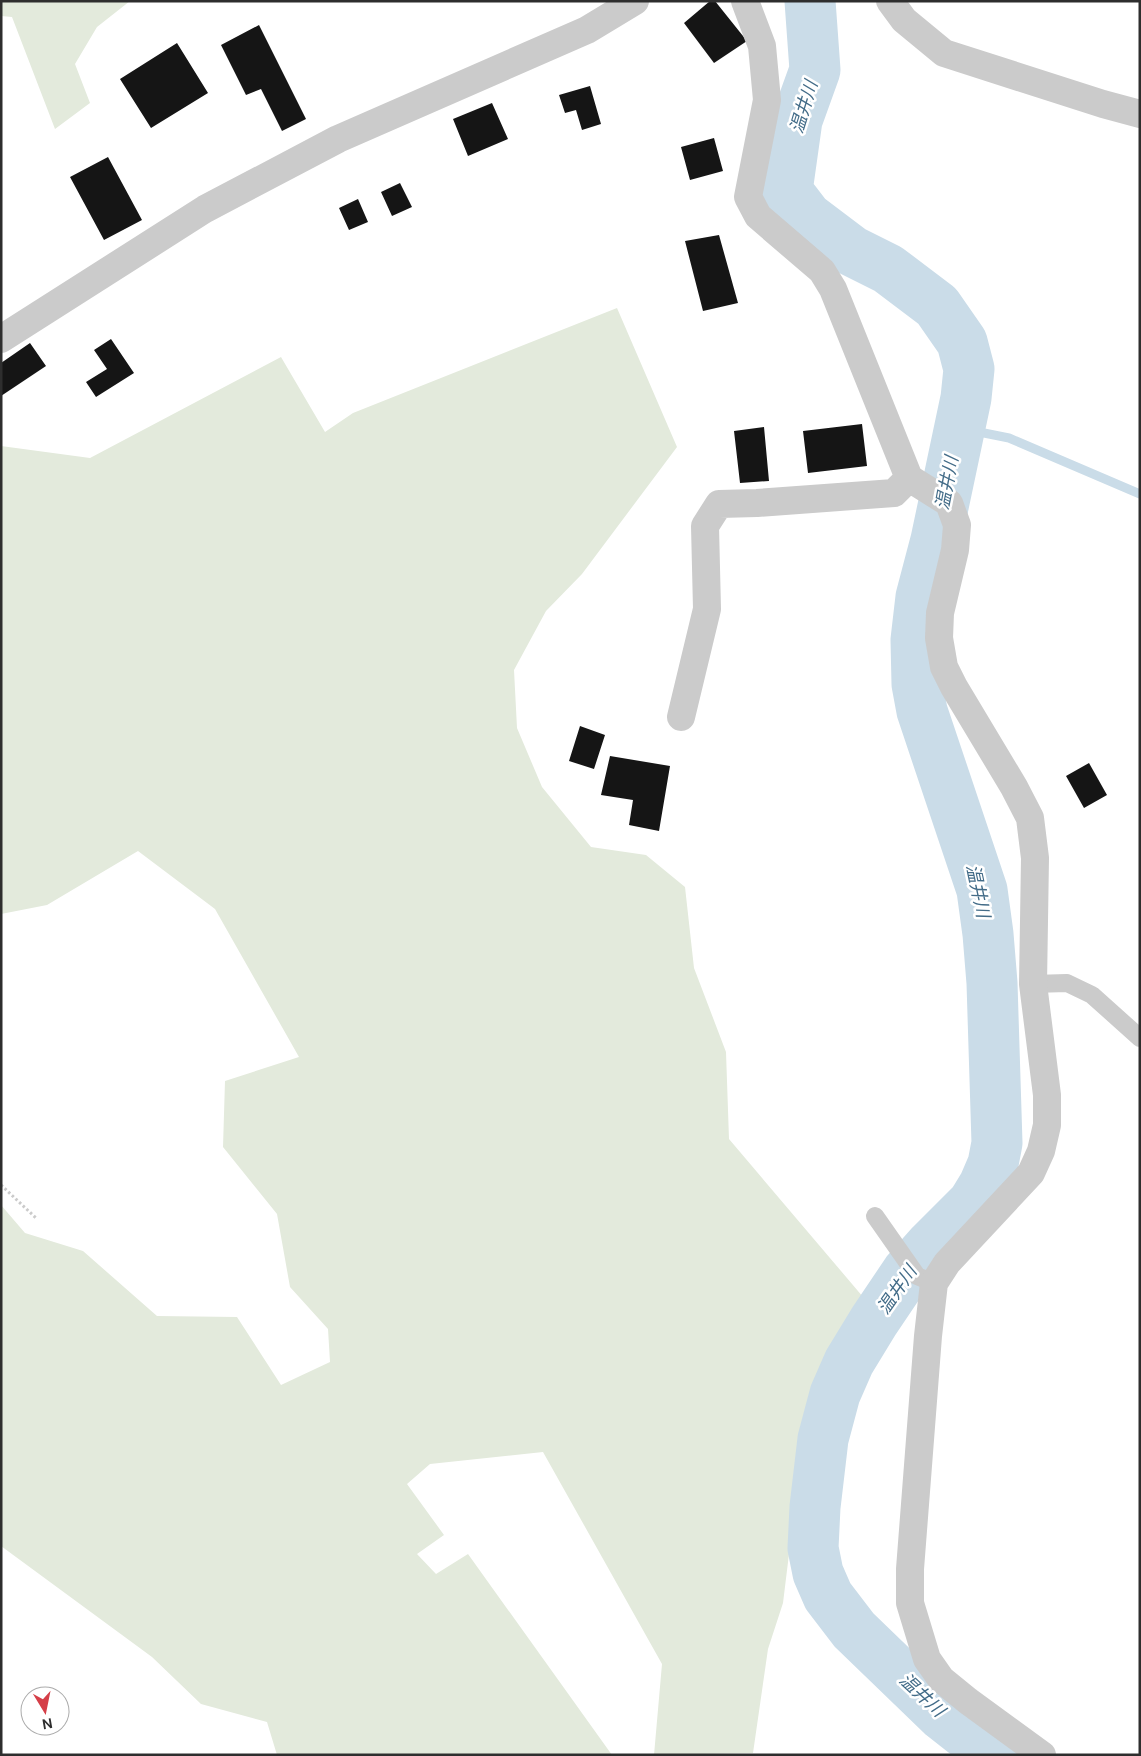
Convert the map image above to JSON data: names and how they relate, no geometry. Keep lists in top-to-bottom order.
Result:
{
  "water": ["温井川"],
  "north": "bottom"
}
